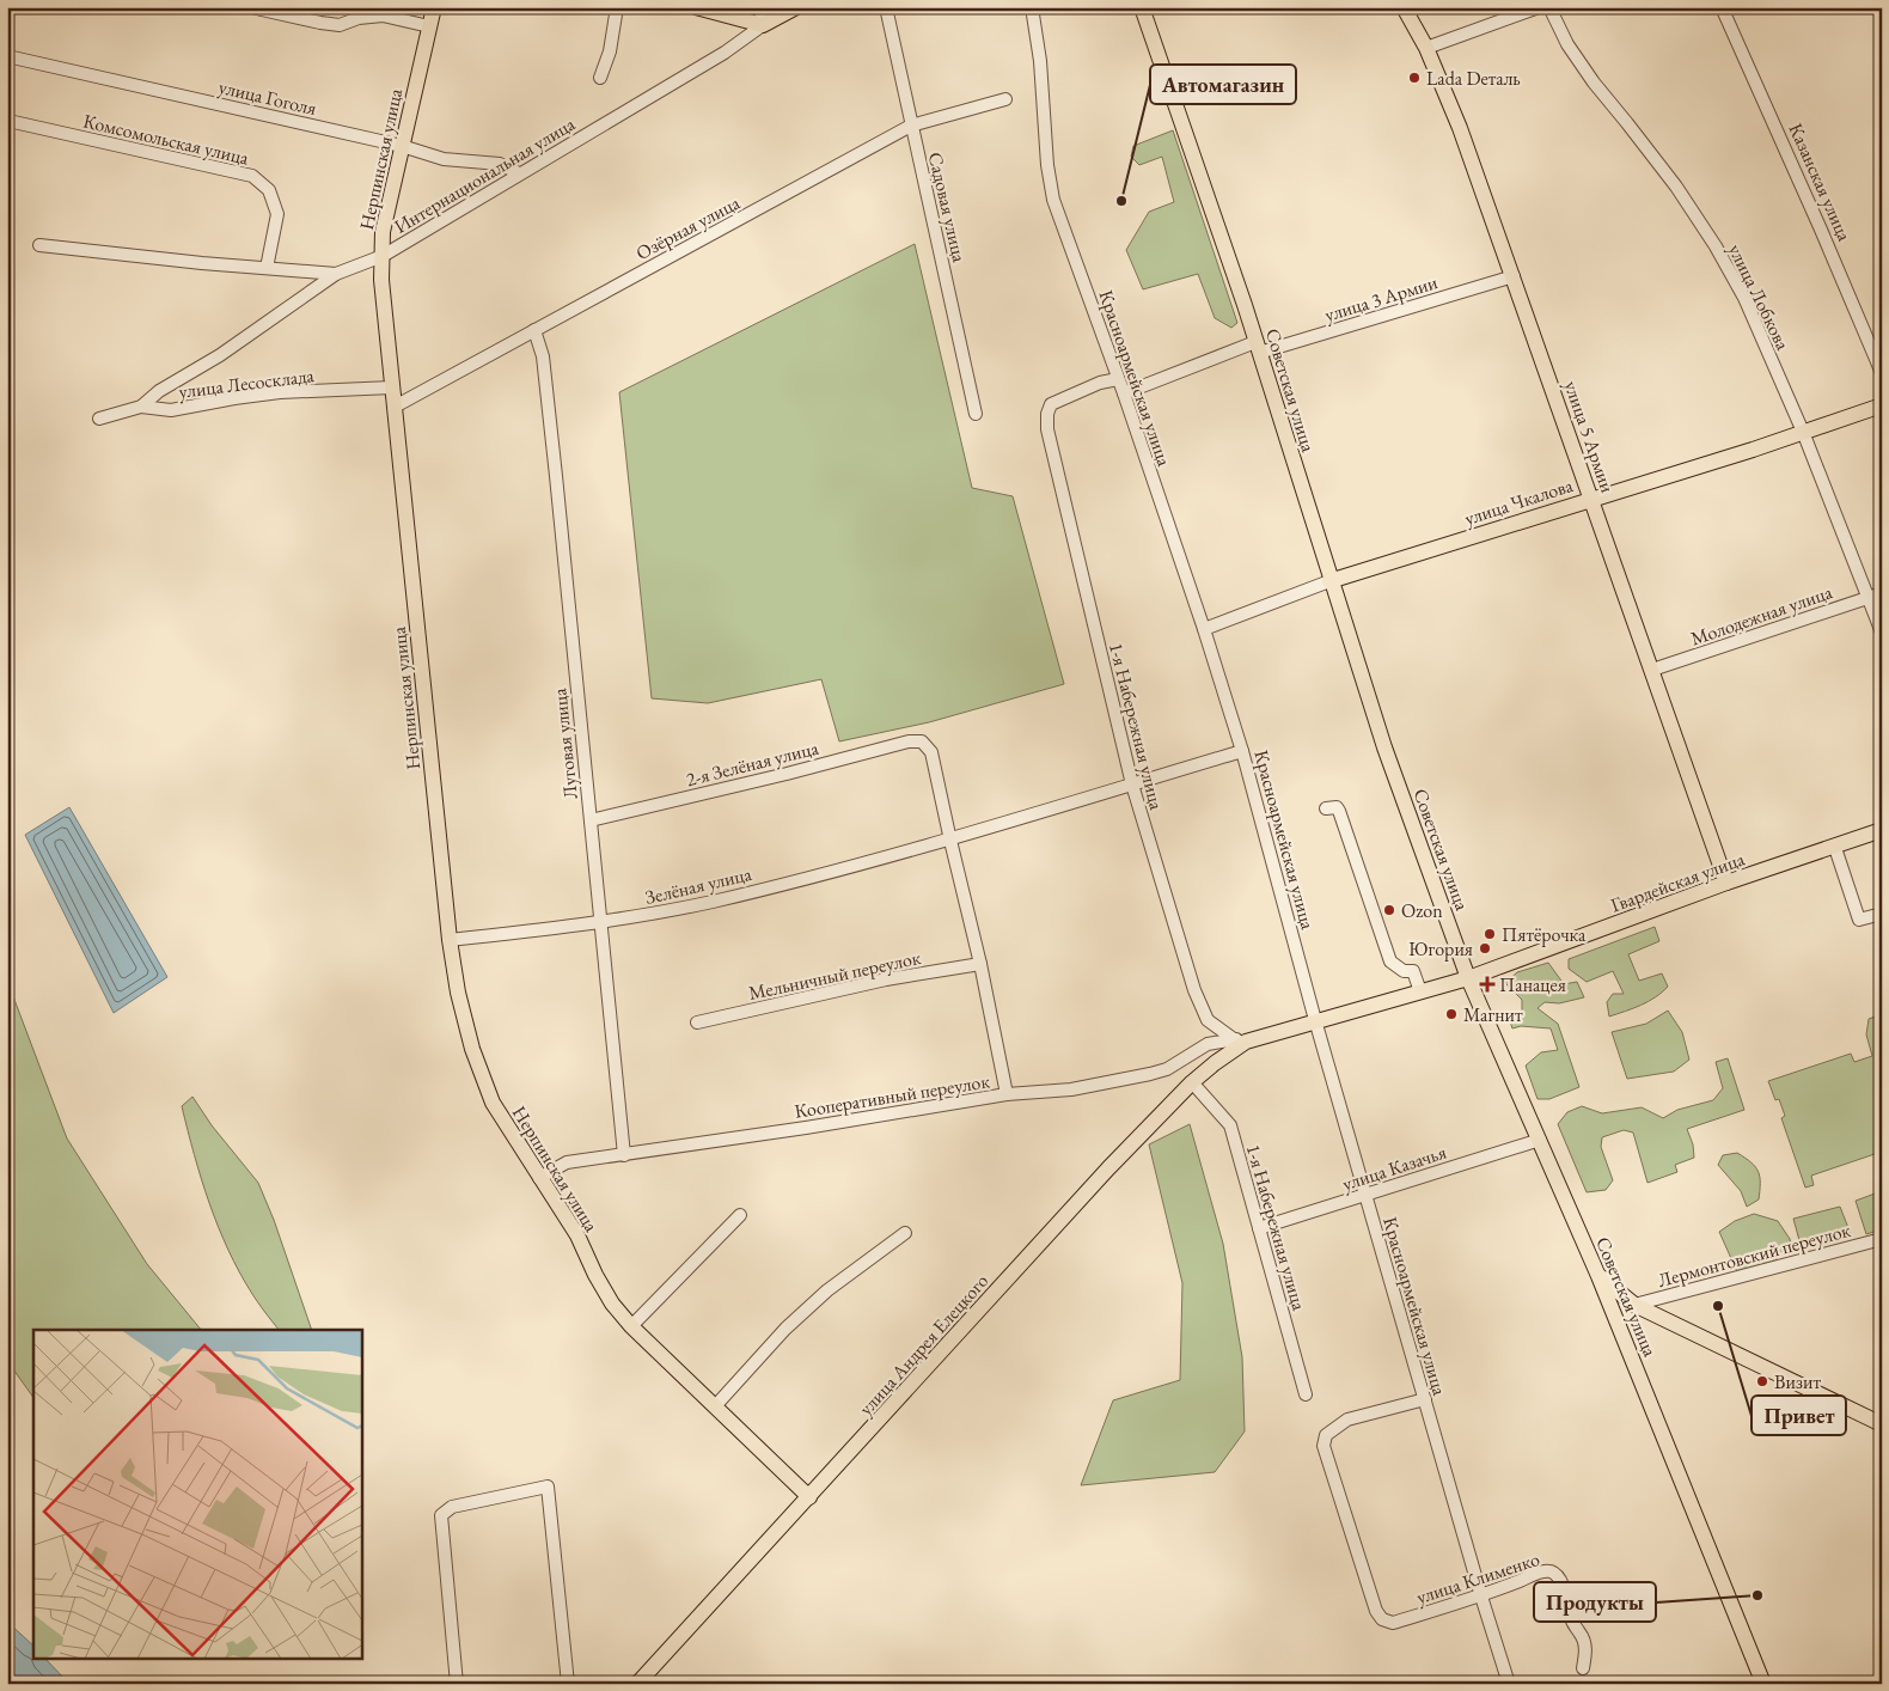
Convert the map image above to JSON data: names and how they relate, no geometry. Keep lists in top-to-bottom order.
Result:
{
  "streets": {
    "main road": [
      "Нерпинская улица",
      "Советская улица",
      "улица 5 Армии",
      "улица Чкалова",
      "Гвардейская улица",
      "улица Андрея Елецкого"
    ],
    "street": [
      "улица Гоголя",
      "Комсомольская улица",
      "Интернациональная улица",
      "Казанская улица",
      "Садовая улица",
      "Озёрная улица",
      "улица Лобкова",
      "улица 3 Армии",
      "Красноармейская улица",
      "улица Лесосклада",
      "Молодежная улица",
      "1-я Набережная улица",
      "Луговая улица",
      "2-я Зелёная улица",
      "Зелёная улица",
      "Мельничный переулок",
      "Кооперативный переулок",
      "улица Казачья",
      "Лермонтовский переулок",
      "улица Клименко"
    ]
  },
  "crossings": [
    ["улица Гоголя", "Нерпинская улица"],
    ["улица Гоголя", "Интернациональная улица"],
    ["Нерпинская улица", "Интернациональная улица"],
    ["Нерпинская улица", "Озёрная улица"],
    ["Нерпинская улица", "улица Лесосклада"],
    ["Нерпинская улица", "Зелёная улица"],
    ["Нерпинская улица", "Кооперативный переулок"],
    ["Нерпинская улица", "улица Андрея Елецкого"],
    ["Интернациональная улица", "улица Лесосклада"],
    ["Садовая улица", "Озёрная улица"],
    ["Озёрная улица", "Луговая улица"],
    ["улица Лобкова", "улица Чкалова"],
    ["улица Лобкова", "Молодежная улица"],
    ["улица 3 Армии", "Красноармейская улица"],
    ["улица 3 Армии", "Советская улица"],
    ["улица 3 Армии", "улица 5 Армии"],
    ["Красноармейская улица", "улица Чкалова"],
    ["Красноармейская улица", "1-я Набережная улица"],
    ["Красноармейская улица", "Гвардейская улица"],
    ["Красноармейская улица", "Зелёная улица"],
    ["Красноармейская улица", "улица Казачья"],
    ["Красноармейская улица", "улица Клименко"],
    ["Советская улица", "улица Чкалова"],
    ["Советская улица", "Гвардейская улица"],
    ["Советская улица", "улица Казачья"],
    ["улица 5 Армии", "улица Чкалова"],
    ["улица 5 Армии", "Молодежная улица"],
    ["улица 5 Армии", "Гвардейская улица"],
    ["1-я Набережная улица", "Гвардейская улица"],
    ["1-я Набережная улица", "Зелёная улица"],
    ["1-я Набережная улица", "Кооперативный переулок"],
    ["1-я Набережная улица", "улица Казачья"],
    ["1-я Набережная улица", "улица Андрея Елецкого"],
    ["Луговая улица", "2-я Зелёная улица"],
    ["Луговая улица", "Зелёная улица"],
    ["Луговая улица", "Кооперативный переулок"],
    ["2-я Зелёная улица", "Зелёная улица"],
    ["Гвардейская улица", "Кооперативный переулок"],
    ["Гвардейская улица", "улица Андрея Елецкого"],
    ["Кооперативный переулок", "улица Андрея Елецкого"]
  ],
  "places": {
    "other": [
      "Lada Dеталь",
      "Автомагазин",
      "Ozon",
      "Пятёрочка",
      "Югория",
      "Магнит",
      "Привет",
      "Визит",
      "Продукты"
    ],
    "health": ["Панацея"]
  }
}
